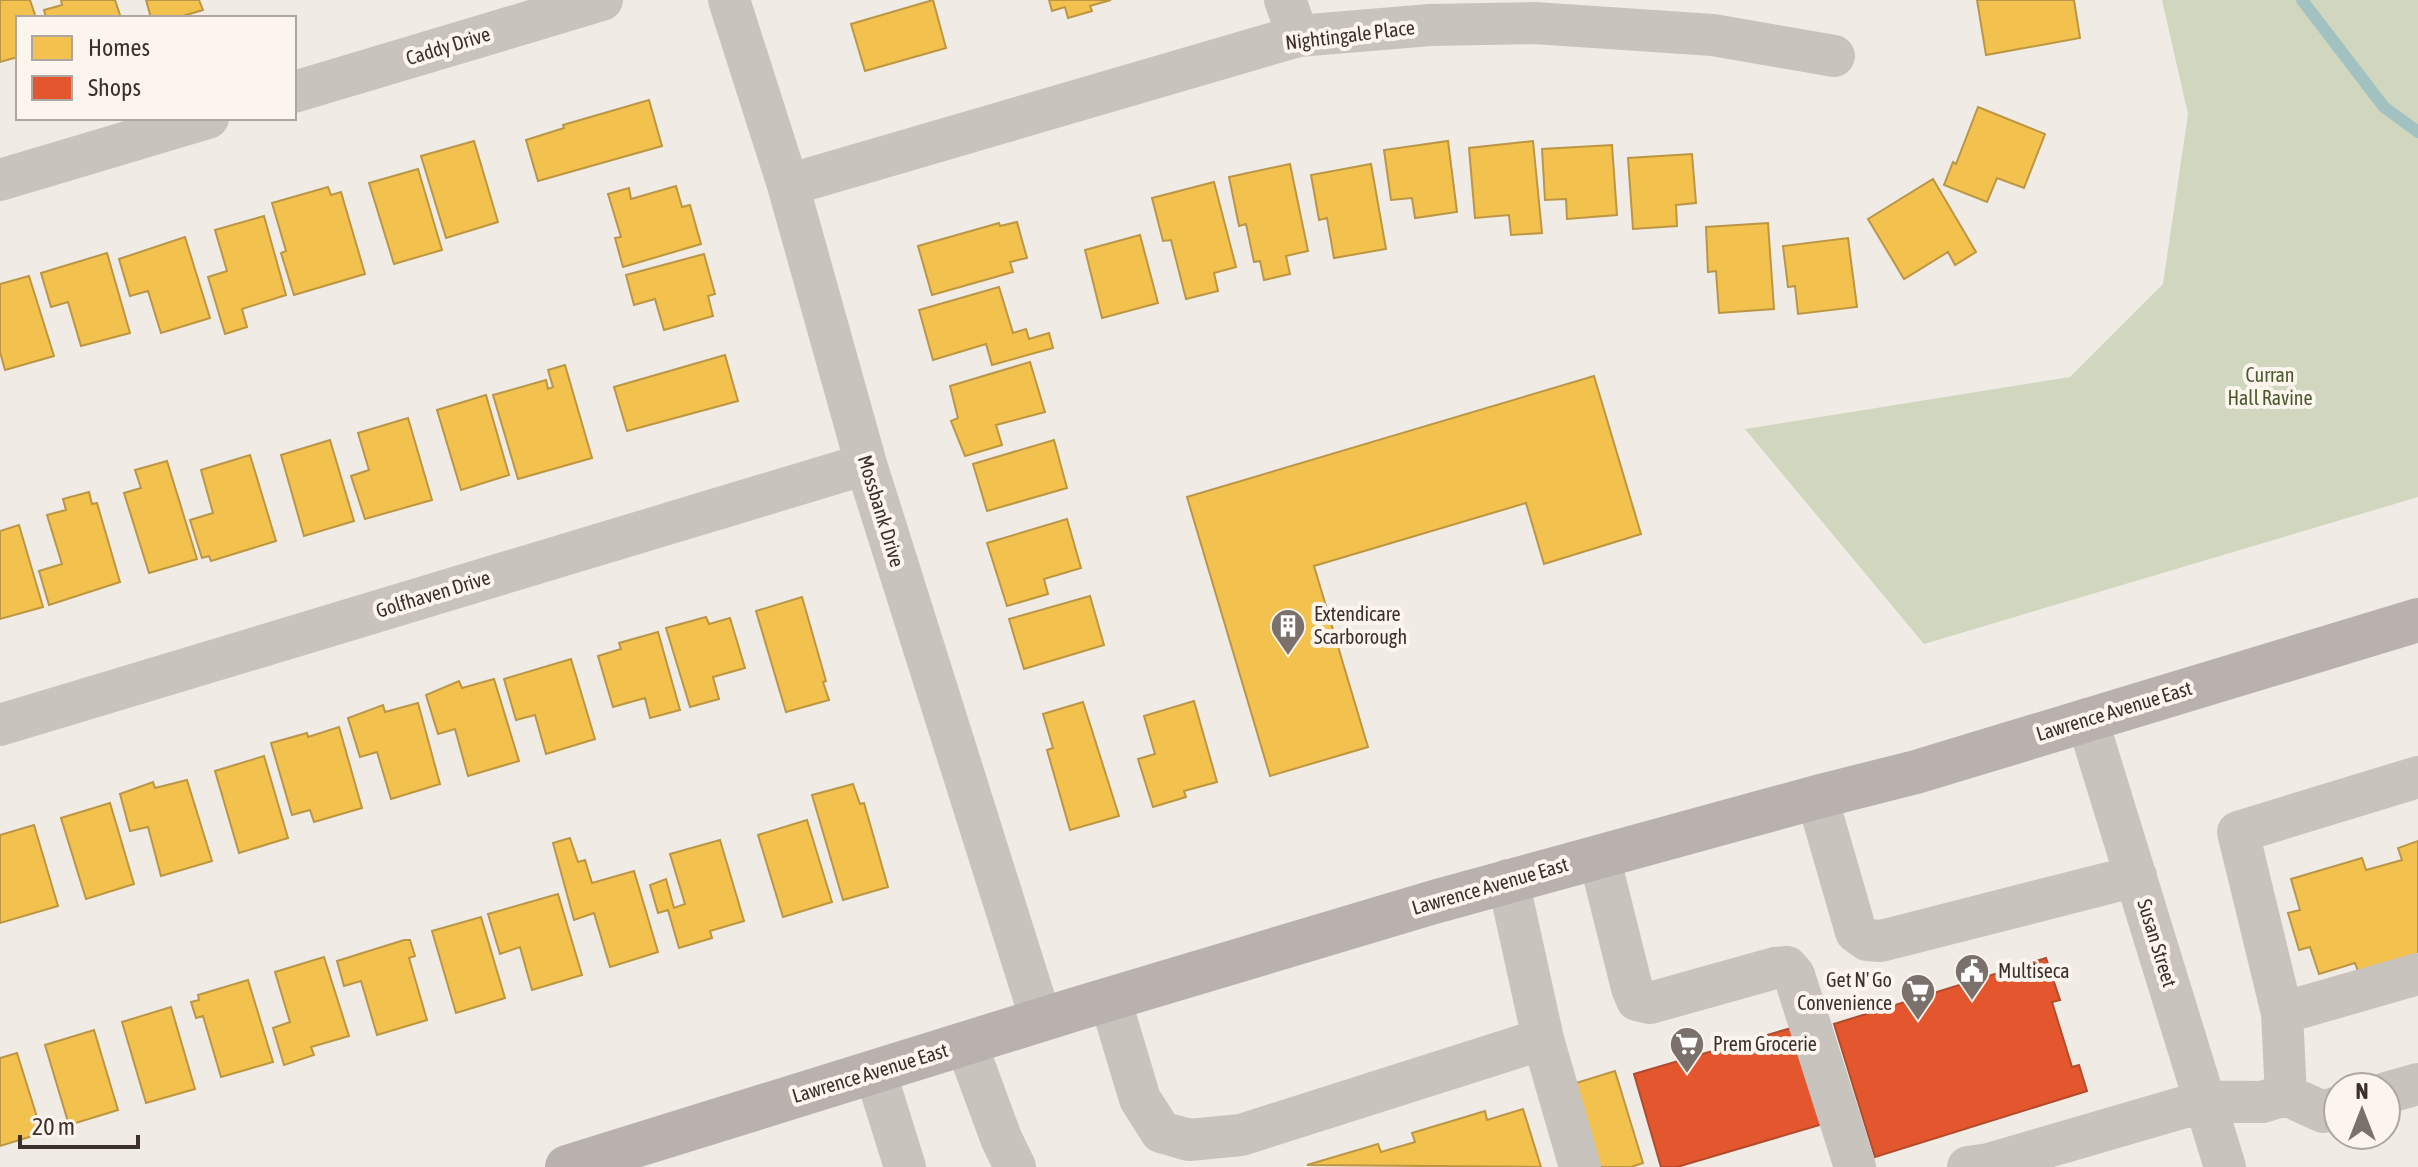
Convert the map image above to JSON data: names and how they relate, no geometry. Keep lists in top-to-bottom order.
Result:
{
  "streets": {
    "main road": ["Lawrence Avenue East"],
    "street": [
      "Nightingale Place",
      "Caddy Drive",
      "Mossbank Drive",
      "Golfhaven Drive",
      "Susan Street"
    ]
  },
  "crossings": [
    ["Nightingale Place", "Mossbank Drive"],
    ["Mossbank Drive", "Golfhaven Drive"],
    ["Mossbank Drive", "Lawrence Avenue East"],
    ["Lawrence Avenue East", "Susan Street"]
  ],
  "parks": ["Curran Hall Ravine"],
  "places": {
    "building": ["Extendicare Scarborough"],
    "public building": ["Multiseca"],
    "supermarket": ["Get N' Go Convenience", "Prem Grocerie"]
  },
  "legend": ["Homes", "Shops"],
  "scale_bar": "20 m",
  "north": "top"
}
